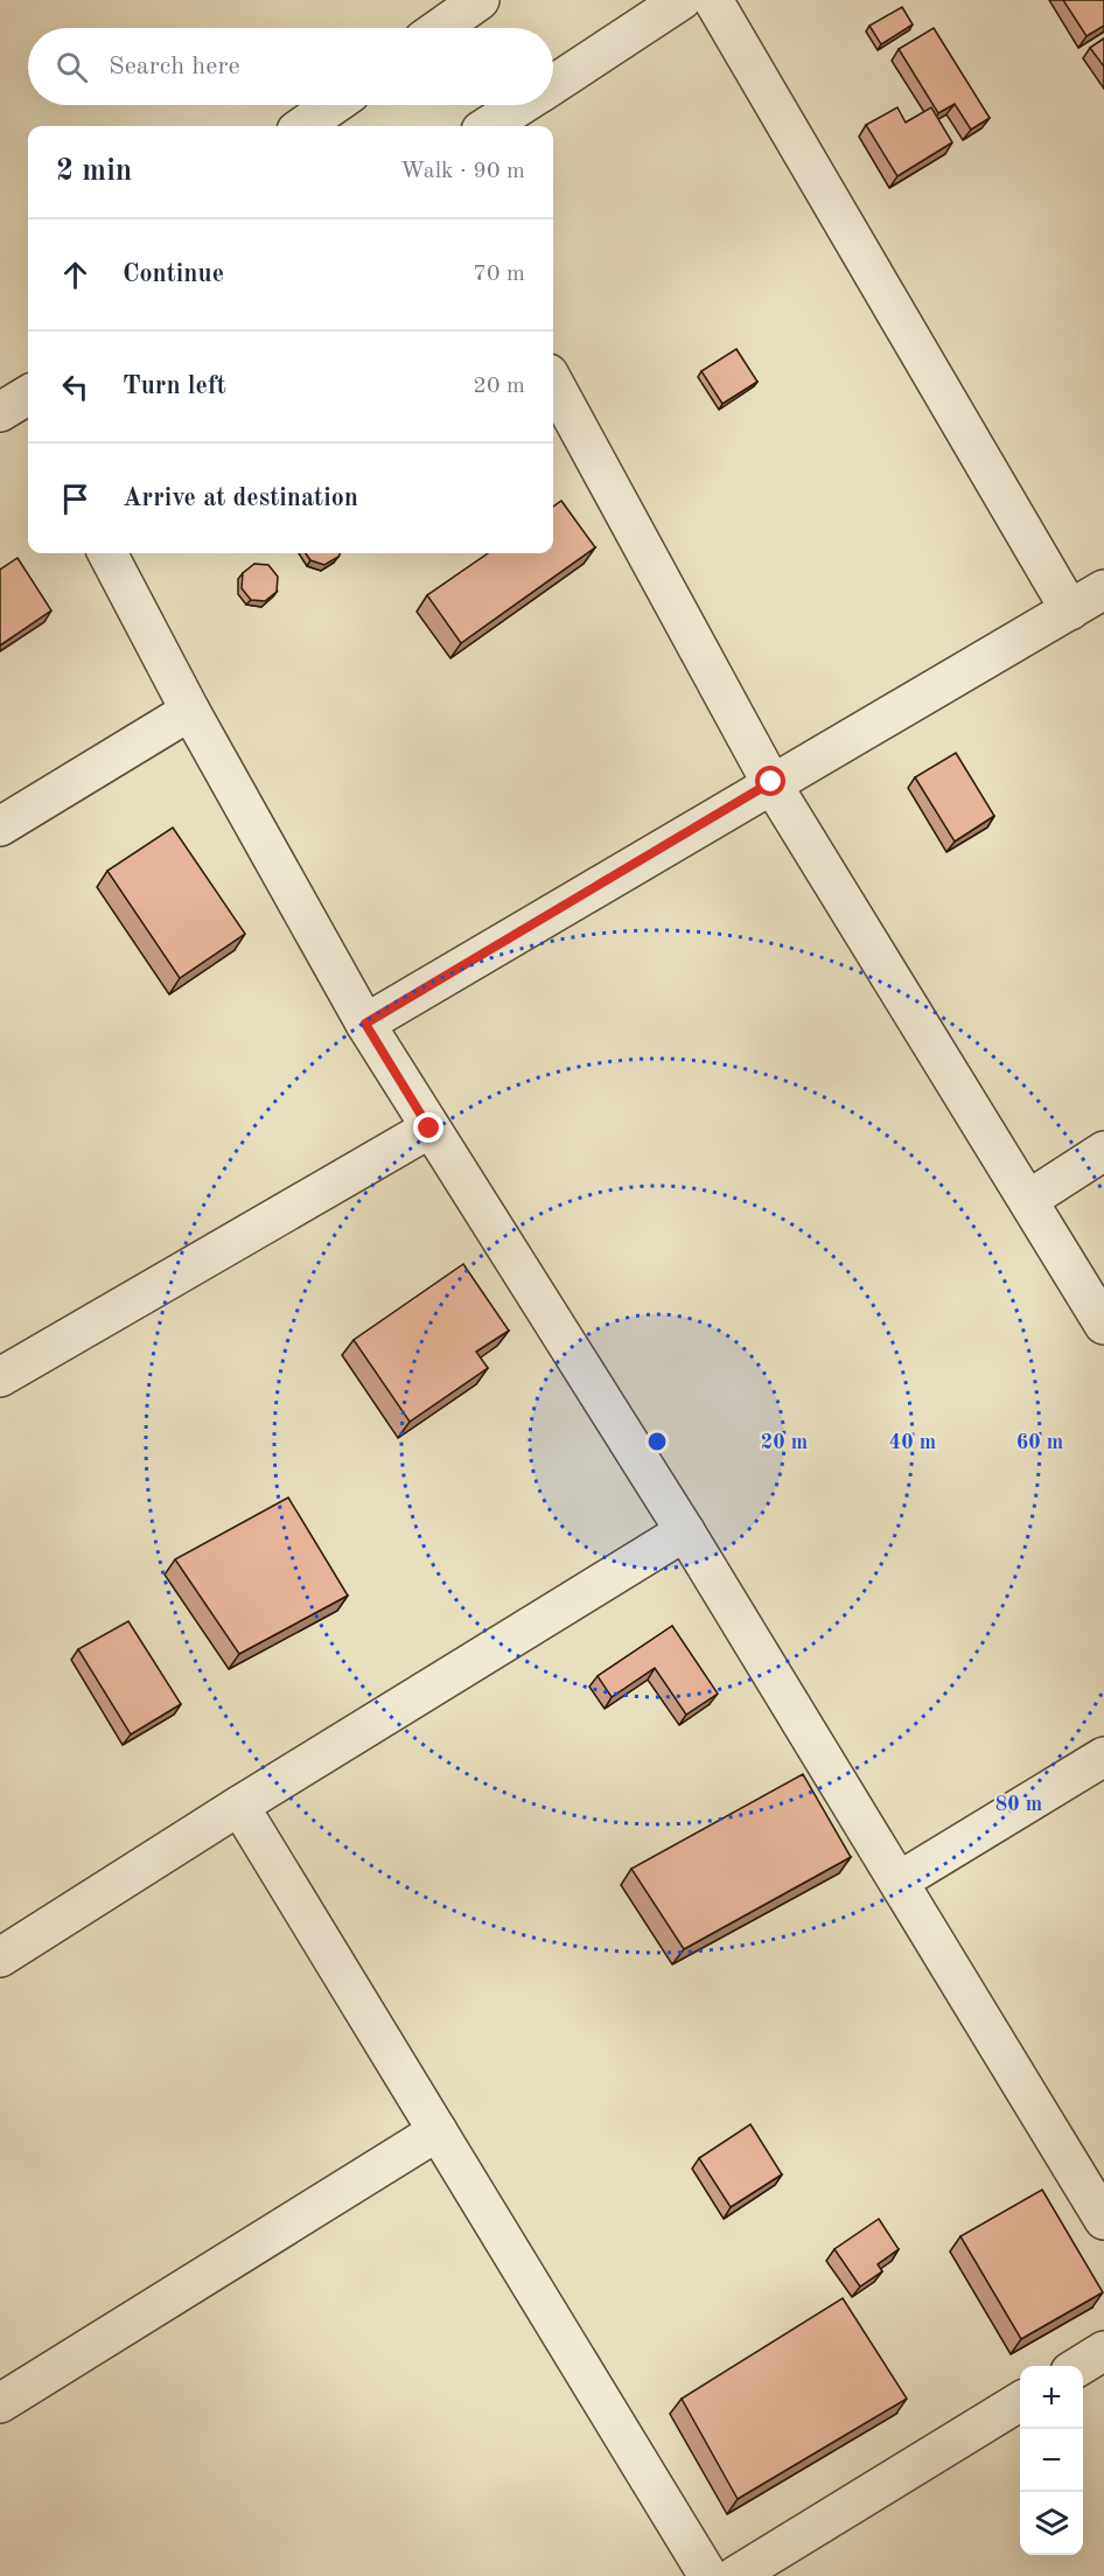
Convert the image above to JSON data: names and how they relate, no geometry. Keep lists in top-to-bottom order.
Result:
{
  "page": {
    "search": "Search here",
    "heading": ["2 min", "Walk · 90 m"],
    "list": [
      ["Continue", "70 m"],
      ["Turn left", "20 m"],
      "Arrive at destination"
    ],
    "map_buttons": ["+", "−"]
  },
  "rings": [
    "20 m",
    "40 m",
    "60 m",
    "80 m"
  ]
}
